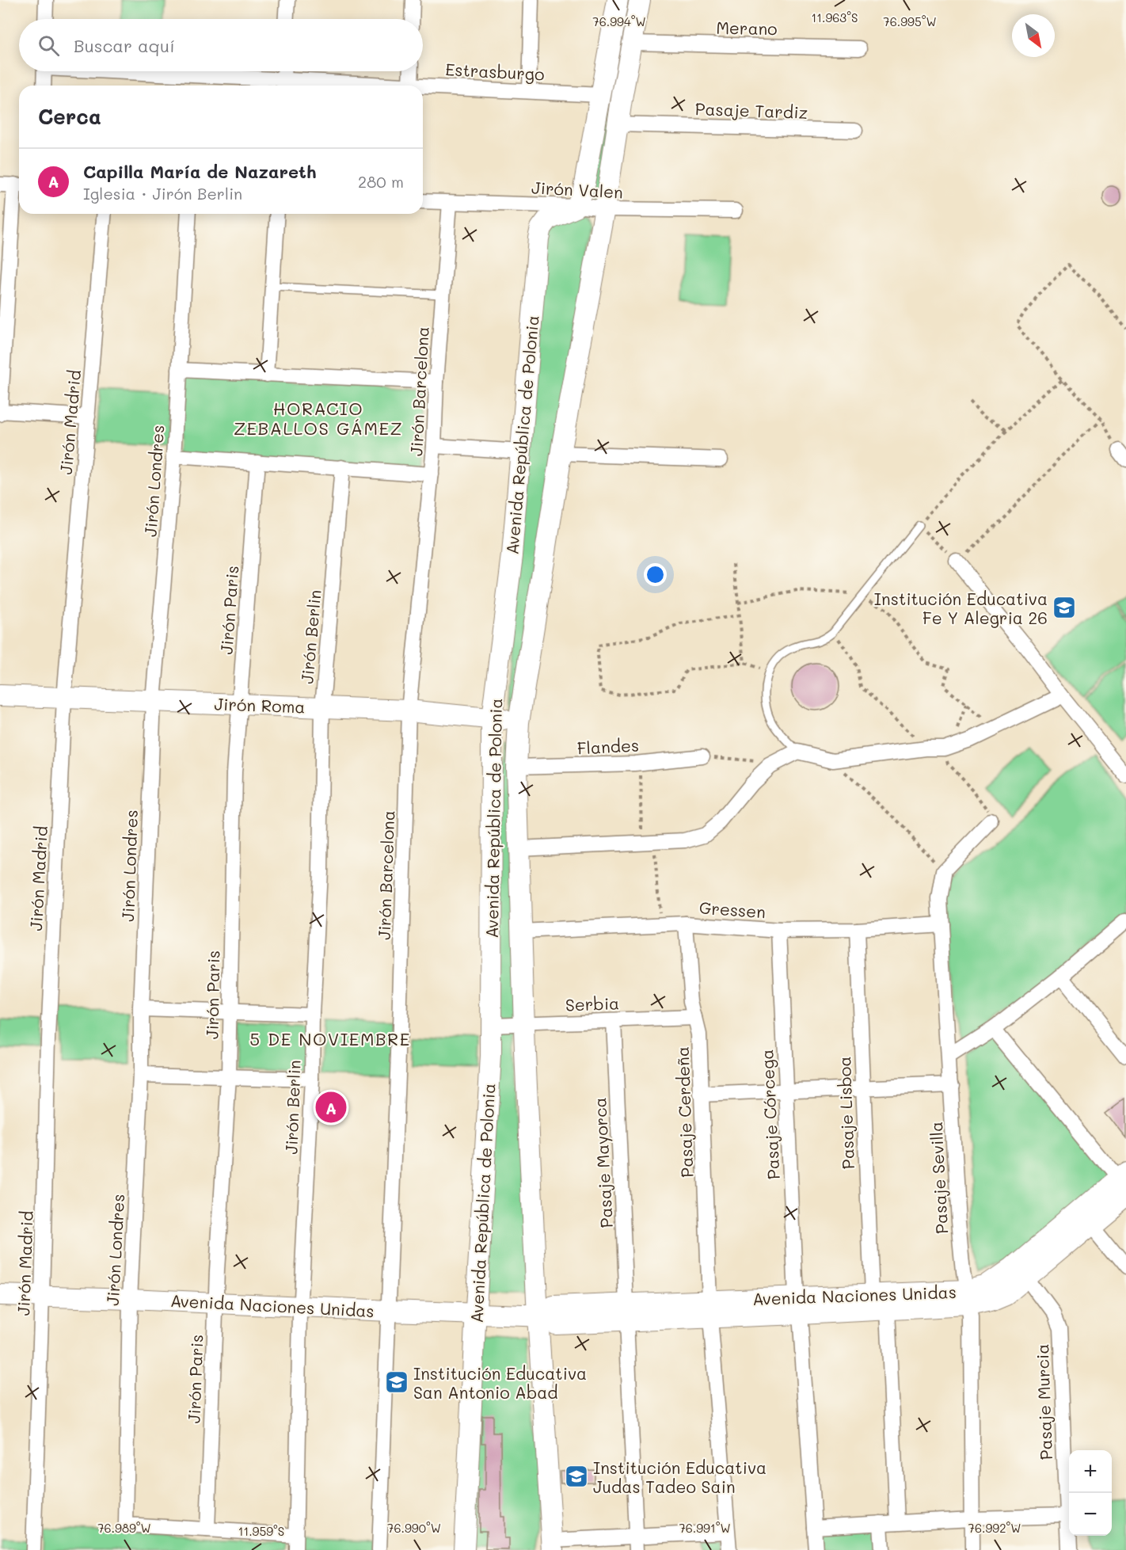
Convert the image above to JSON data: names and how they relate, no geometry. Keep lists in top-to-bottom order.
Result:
{
  "streets": {
    "main road": ["Avenida República de Polonia", "Jirón Roma", "Avenida Naciones Unidas"],
    "street": [
      "Merano",
      "Estrasburgo",
      "Pasaje Tardiz",
      "Jirón Valen",
      "Jirón Barcelona",
      "Jirón Madrid",
      "Jirón Londres",
      "Jirón Paris",
      "Jirón Berlin",
      "Flandes",
      "Gressen",
      "Serbia",
      "Pasaje Cerdeña",
      "Pasaje Lisboa",
      "Pasaje Córcega",
      "Pasaje Mayorca",
      "Pasaje Sevilla",
      "Pasaje Murcia"
    ]
  },
  "crossings": [
    ["Merano", "Avenida República de Polonia"],
    ["Pasaje Tardiz", "Avenida República de Polonia"],
    ["Jirón Valen", "Jirón Barcelona"],
    ["Jirón Valen", "Avenida República de Polonia"],
    ["Jirón Barcelona", "Jirón Roma"],
    ["Jirón Barcelona", "Avenida Naciones Unidas"],
    ["Jirón Madrid", "Jirón Roma"],
    ["Jirón Madrid", "Avenida Naciones Unidas"],
    ["Avenida República de Polonia", "Jirón Roma"],
    ["Avenida República de Polonia", "Flandes"],
    ["Avenida República de Polonia", "Gressen"],
    ["Avenida República de Polonia", "Serbia"],
    ["Avenida República de Polonia", "Avenida Naciones Unidas"],
    ["Jirón Londres", "Jirón Paris"],
    ["Jirón Londres", "Jirón Roma"],
    ["Jirón Londres", "Avenida Naciones Unidas"],
    ["Jirón Paris", "Jirón Roma"],
    ["Jirón Paris", "Avenida Naciones Unidas"],
    ["Jirón Berlin", "Jirón Roma"],
    ["Jirón Berlin", "Avenida Naciones Unidas"],
    ["Gressen", "Pasaje Cerdeña"],
    ["Gressen", "Pasaje Lisboa"],
    ["Gressen", "Pasaje Córcega"],
    ["Gressen", "Pasaje Sevilla"],
    ["Serbia", "Pasaje Cerdeña"],
    ["Serbia", "Pasaje Mayorca"],
    ["Pasaje Cerdeña", "Avenida Naciones Unidas"],
    ["Pasaje Lisboa", "Avenida Naciones Unidas"],
    ["Pasaje Córcega", "Avenida Naciones Unidas"],
    ["Pasaje Mayorca", "Avenida Naciones Unidas"],
    ["Pasaje Sevilla", "Avenida Naciones Unidas"],
    ["Avenida Naciones Unidas", "Pasaje Murcia"]
  ],
  "districts": ["HORACIO ZEBALLOS GÁMEZ", "5 DE NOVIEMBRE"],
  "places": {
    "school or university": ["Institución Educativa Fe Y Alegria 26", "Institución Educativa San Antonio Abad", "Institución Educativa Judas Tadeo Sain"]
  },
  "north": "bottom right",
  "page": {
    "search": "Buscar aquí",
    "heading": "Cerca",
    "list": [
      {
        "mark": "A",
        "name": "Capilla María de Nazareth",
        "note": "Iglesia · Jirón Berlin",
        "value": "280 m"
      }
    ],
    "pins": "A",
    "map_buttons": ["+", "−"]
  },
  "coordinates": [
    "11.963°S",
    "76.994°W",
    "76.995°W",
    "76.989°W",
    "76.990°W",
    "76.991°W",
    "76.992°W",
    "11.959°S"
  ]
}
